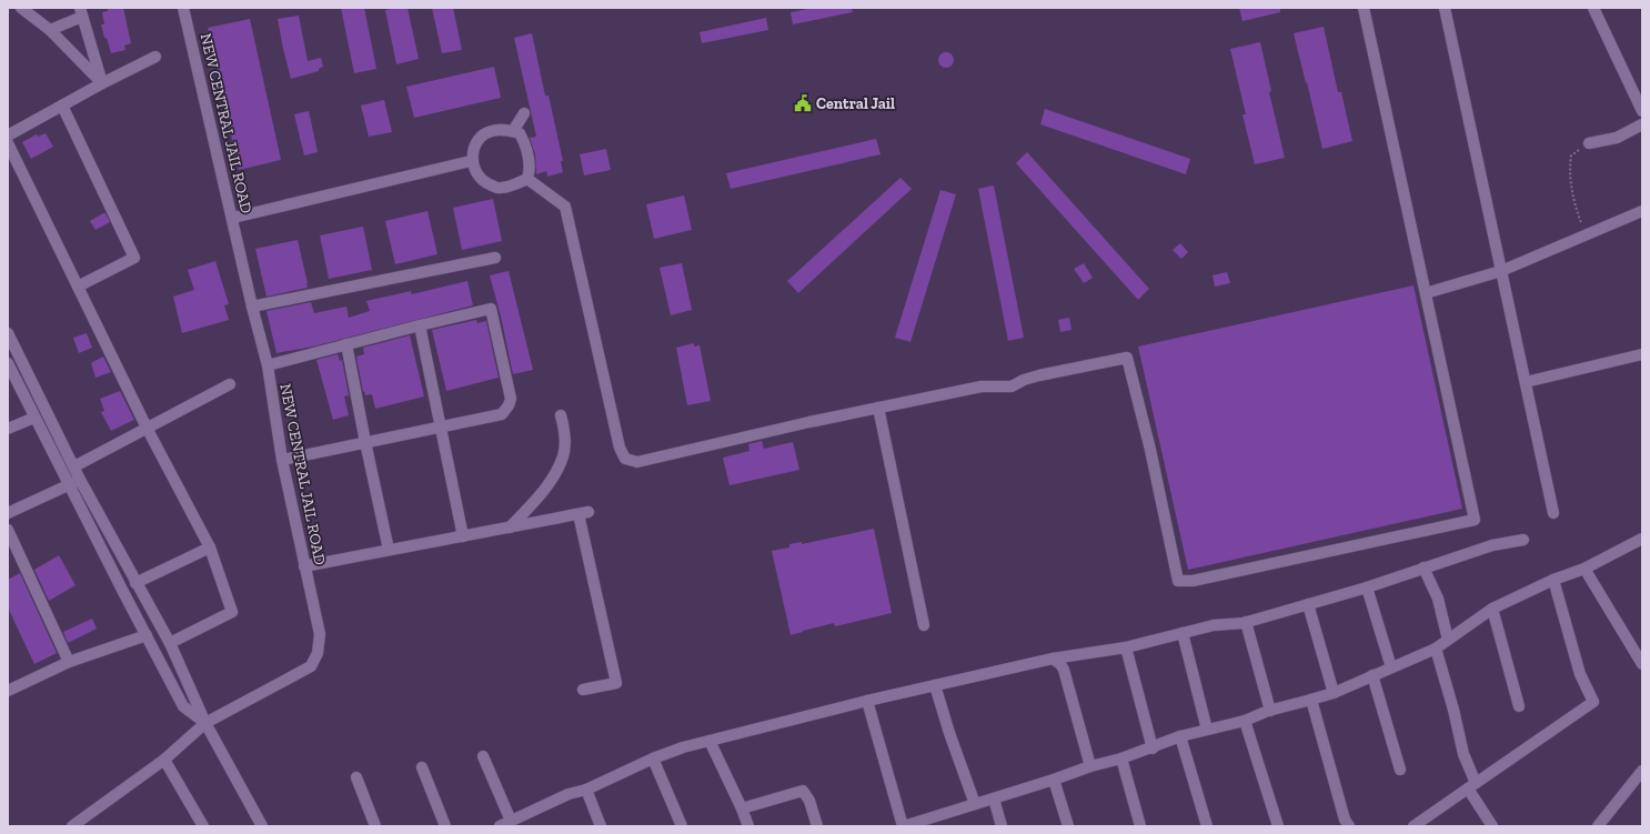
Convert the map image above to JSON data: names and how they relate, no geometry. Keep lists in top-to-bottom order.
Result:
{
  "streets": {
    "street": ["NEW CENTRAL JAIL ROAD"]
  },
  "places": {
    "public building": ["Central Jail"]
  }
}
